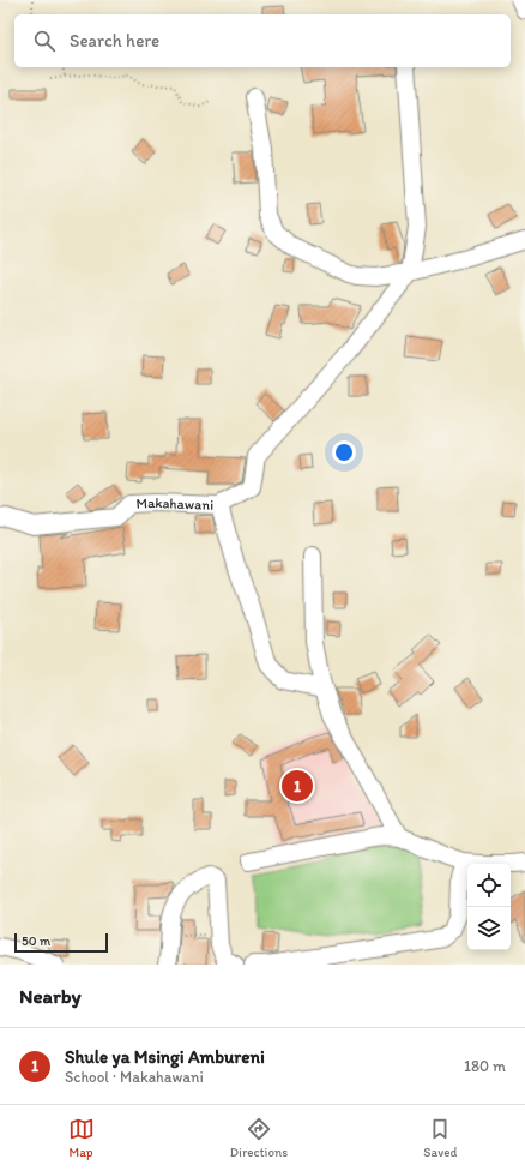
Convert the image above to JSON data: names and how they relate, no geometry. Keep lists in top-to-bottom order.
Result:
{
  "streets": {
    "street": ["Makahawani"]
  },
  "scale_bar": "50 m",
  "page": {
    "search": "Search here",
    "pins": "1",
    "scale": "50 m",
    "heading": "Nearby",
    "list": [
      {
        "mark": "1",
        "name": "Shule ya Msingi Ambureni",
        "note": "School · Makahawani",
        "value": "180 m"
      }
    ],
    "nav": ["Map", "Directions", "Saved"]
  }
}
